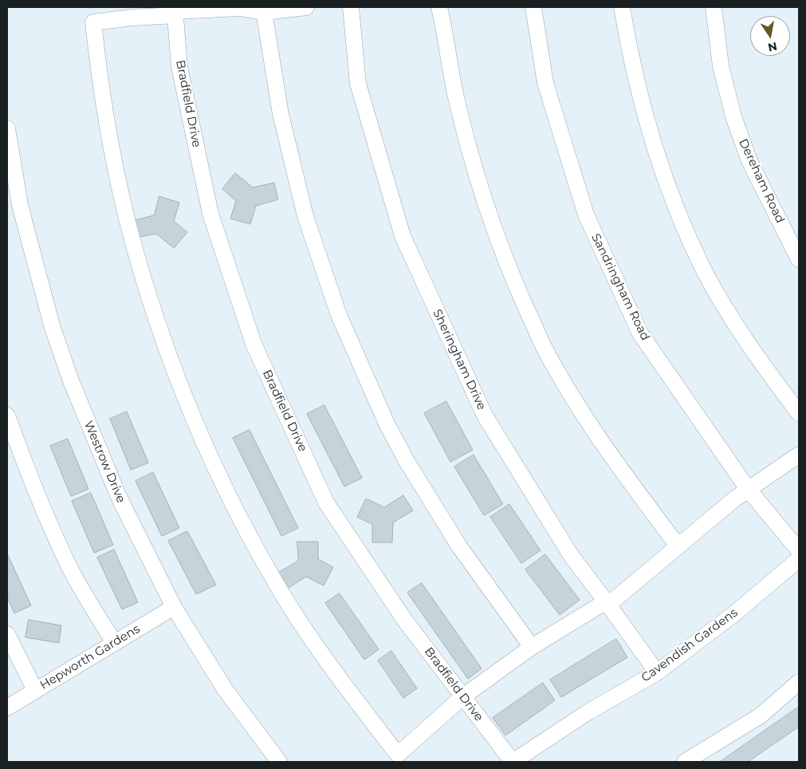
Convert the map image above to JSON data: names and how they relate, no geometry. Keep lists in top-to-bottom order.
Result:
{
  "streets": {
    "street": [
      "Bradfield Drive",
      "Dereham Road",
      "Sandringham Road",
      "Sheringham Drive",
      "Westrow Drive",
      "Cavendish Gardens",
      "Hepworth Gardens"
    ]
  },
  "crossings": [
    ["Bradfield Drive", "Cavendish Gardens"],
    ["Sheringham Drive", "Cavendish Gardens"],
    ["Westrow Drive", "Hepworth Gardens"]
  ],
  "north": "bottom"
}
